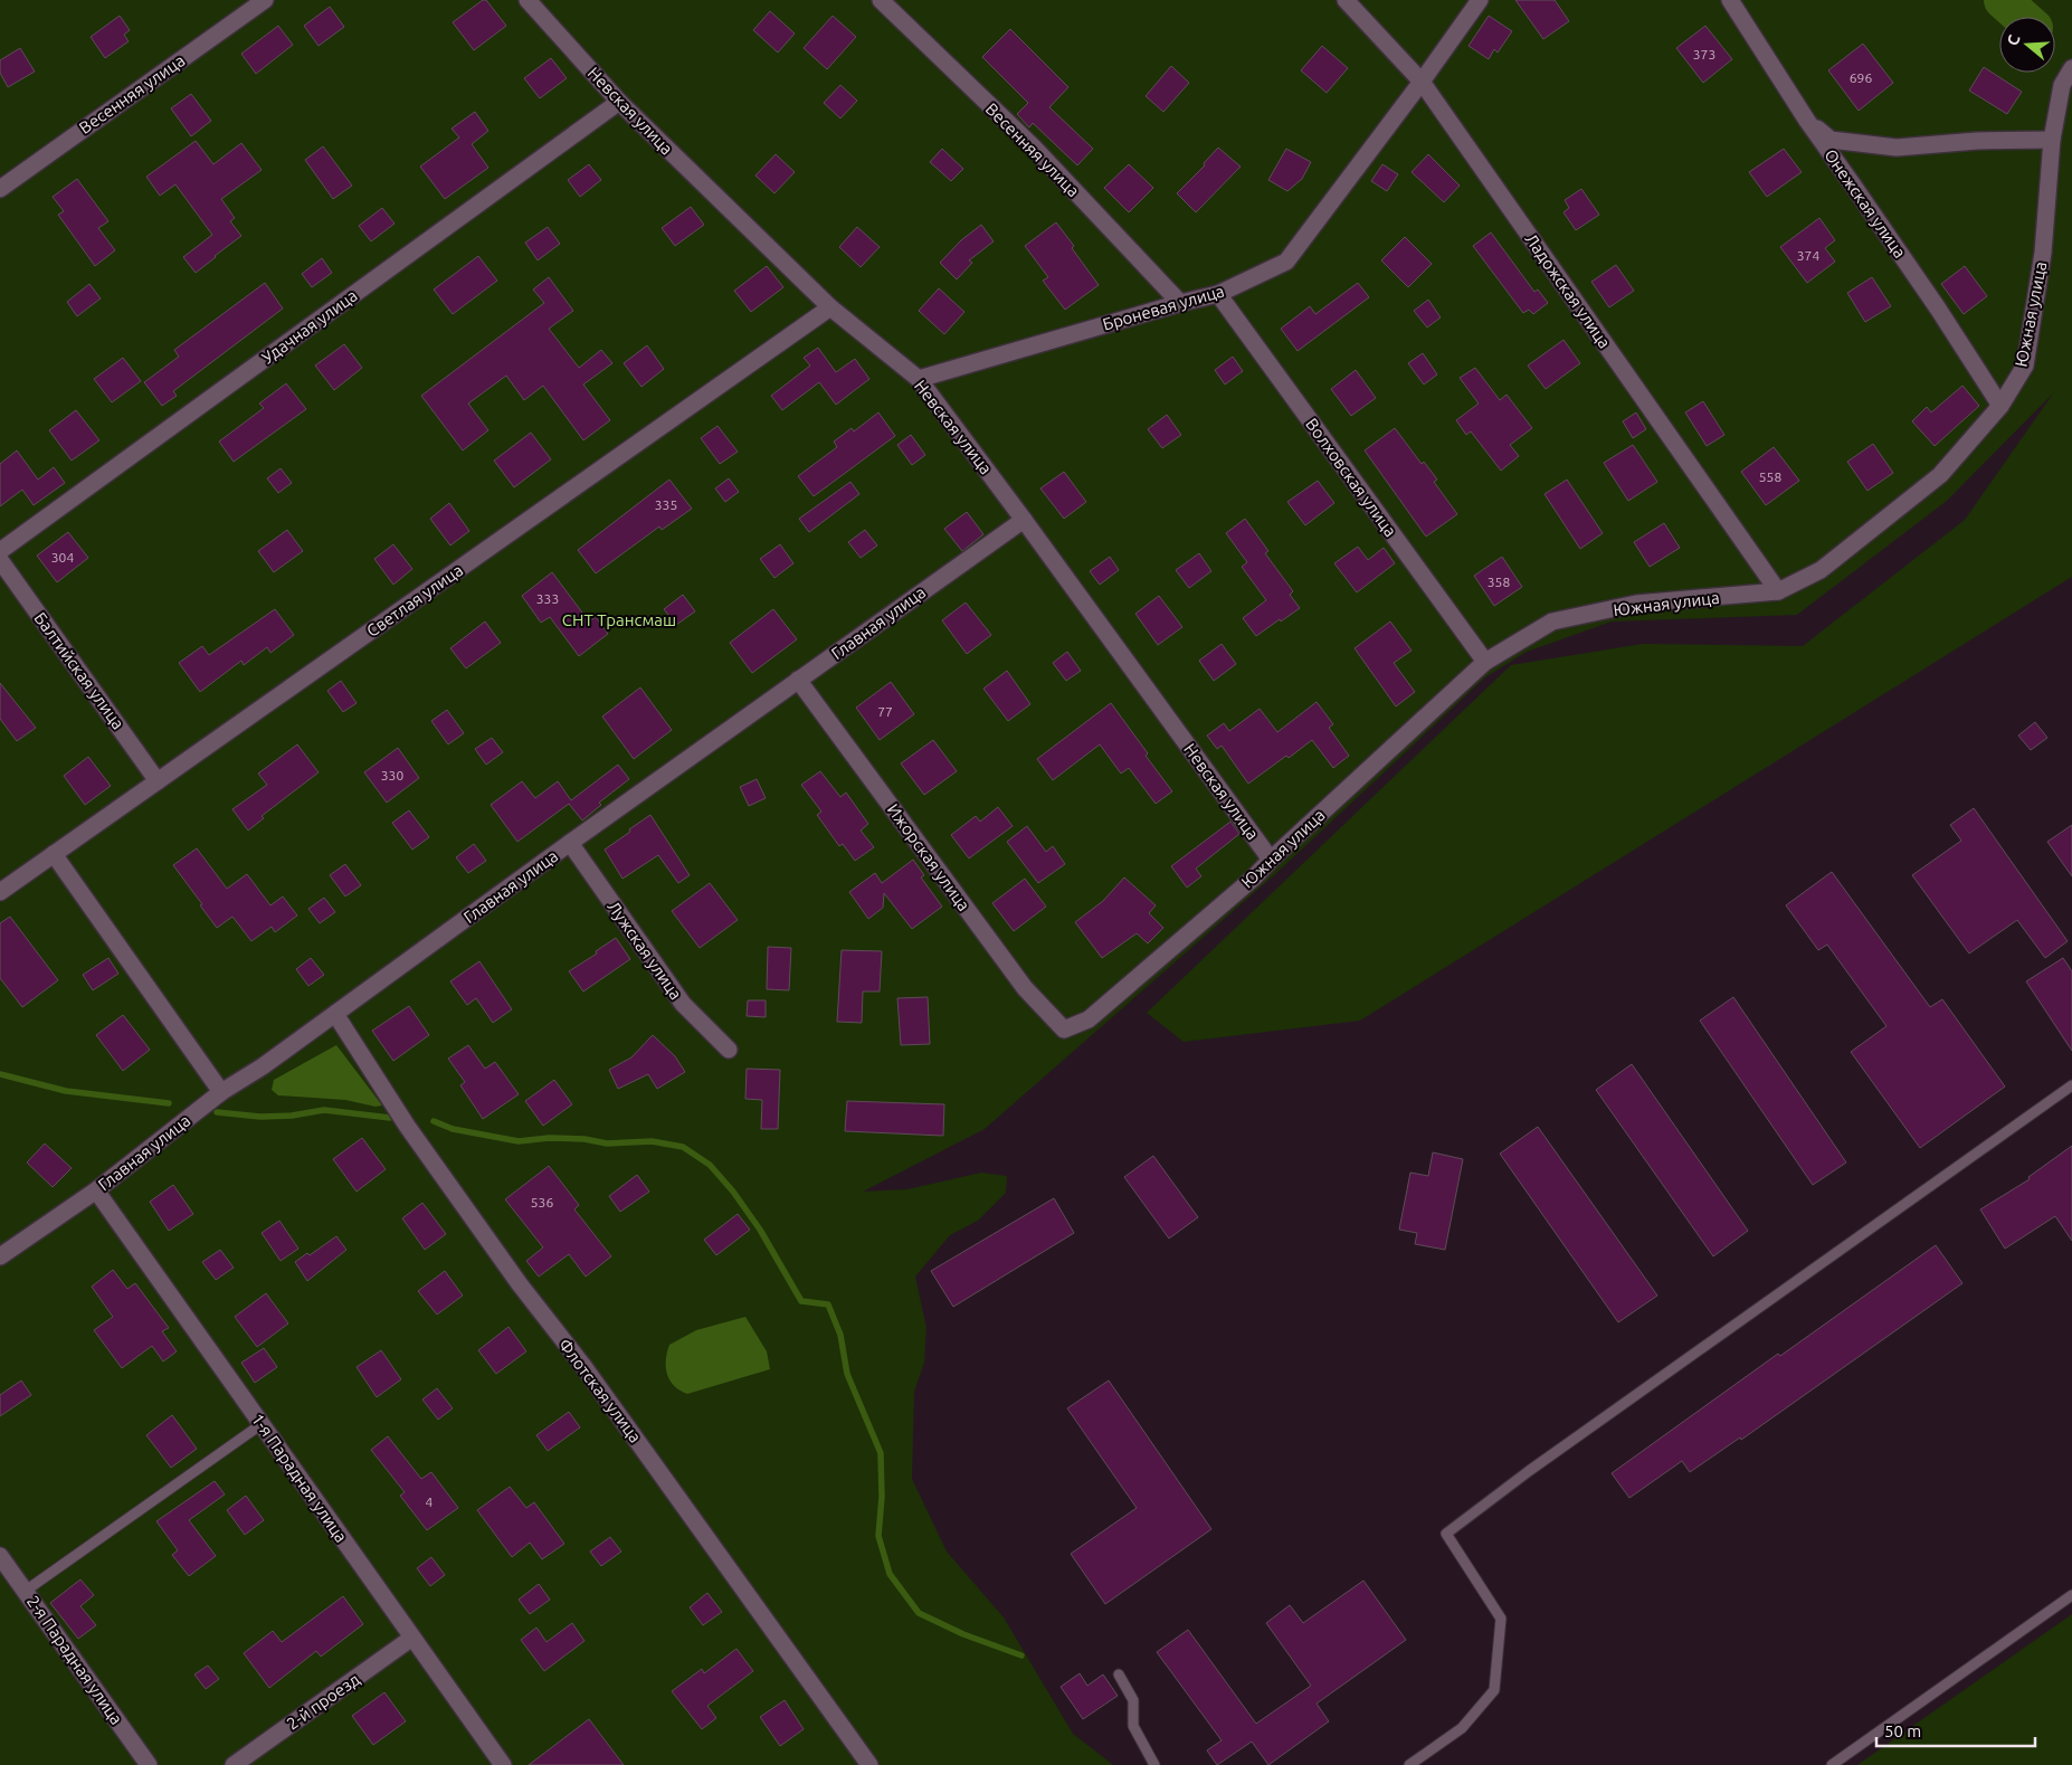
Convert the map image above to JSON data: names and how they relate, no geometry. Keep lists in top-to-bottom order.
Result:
{
  "streets": {
    "street": [
      "Весенняя улица",
      "Невская улица",
      "Онежская улица",
      "Ладожская улица",
      "Броневая улица",
      "Южная улица",
      "Удачная улица",
      "Волховская улица",
      "Светлая улица",
      "Главная улица",
      "Балтийская улица",
      "Ижорская улица",
      "Лужская улица",
      "Флотская улица",
      "1-я Парадная улица",
      "2-я Парадная улица",
      "2-й проезд"
    ]
  },
  "crossings": [
    ["Весенняя улица", "Броневая улица"],
    ["Невская улица", "Броневая улица"],
    ["Невская улица", "Южная улица"],
    ["Невская улица", "Удачная улица"],
    ["Невская улица", "Светлая улица"],
    ["Невская улица", "Главная улица"],
    ["Онежская улица", "Южная улица"],
    ["Ладожская улица", "Броневая улица"],
    ["Ладожская улица", "Южная улица"],
    ["Броневая улица", "Волховская улица"],
    ["Южная улица", "Волховская улица"],
    ["Южная улица", "Ижорская улица"],
    ["Светлая улица", "Балтийская улица"],
    ["Главная улица", "Ижорская улица"],
    ["Главная улица", "Лужская улица"],
    ["Главная улица", "Флотская улица"],
    ["Главная улица", "1-я Парадная улица"],
    ["1-я Парадная улица", "2-й проезд"]
  ],
  "parks": ["СНТ Трансмаш"],
  "house_numbers": [
    "373",
    "696",
    "374",
    "558",
    "335",
    "304",
    "358",
    "333",
    "77",
    "330",
    "536",
    "4"
  ],
  "scale_bar": "50 m",
  "north": "left"
}
